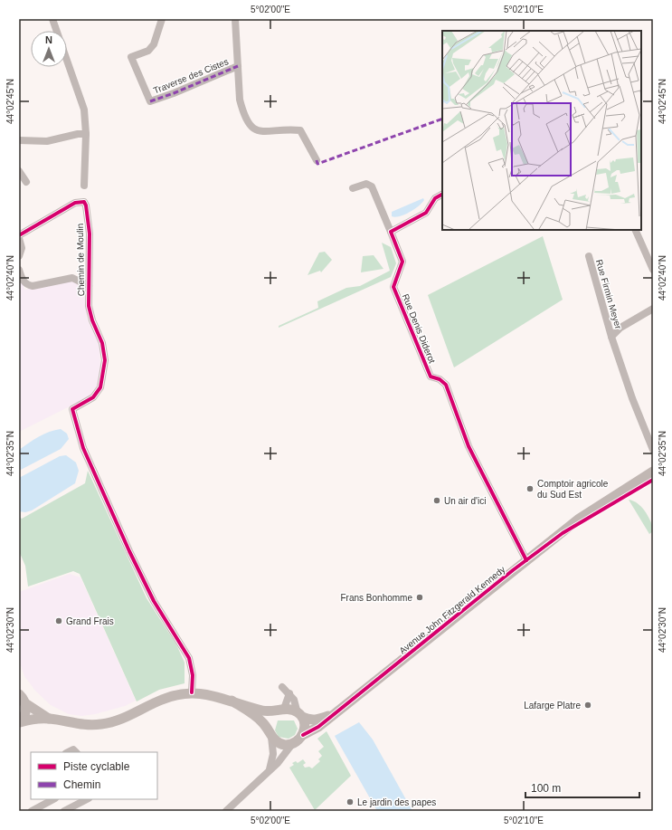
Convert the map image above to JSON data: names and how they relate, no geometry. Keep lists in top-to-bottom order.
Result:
{
  "streets": {
    "street": [
      "Traverse des Cistes",
      "Chemin de Moulin",
      "Rue Firmin Meyer",
      "Rue Denis Diderot",
      "Avenue John Fitzgerald Kennedy"
    ]
  },
  "crossings": [
    ["Rue Denis Diderot", "Avenue John Fitzgerald Kennedy"]
  ],
  "places": [
    "Comptoir agricole du Sud Est",
    "Un air d'ici",
    "Frans Bonhomme",
    "Grand Frais",
    "Lafarge Platre",
    "Le jardin des papes"
  ],
  "legend": ["Piste cyclable", "Chemin"],
  "scale_bar": "100 m",
  "north": "top",
  "coordinates": [
    "5°02'00\"E",
    "5°02'10\"E",
    "44°02'45\"N",
    "44°02'40\"N",
    "44°02'35\"N",
    "44°02'30\"N"
  ]
}
